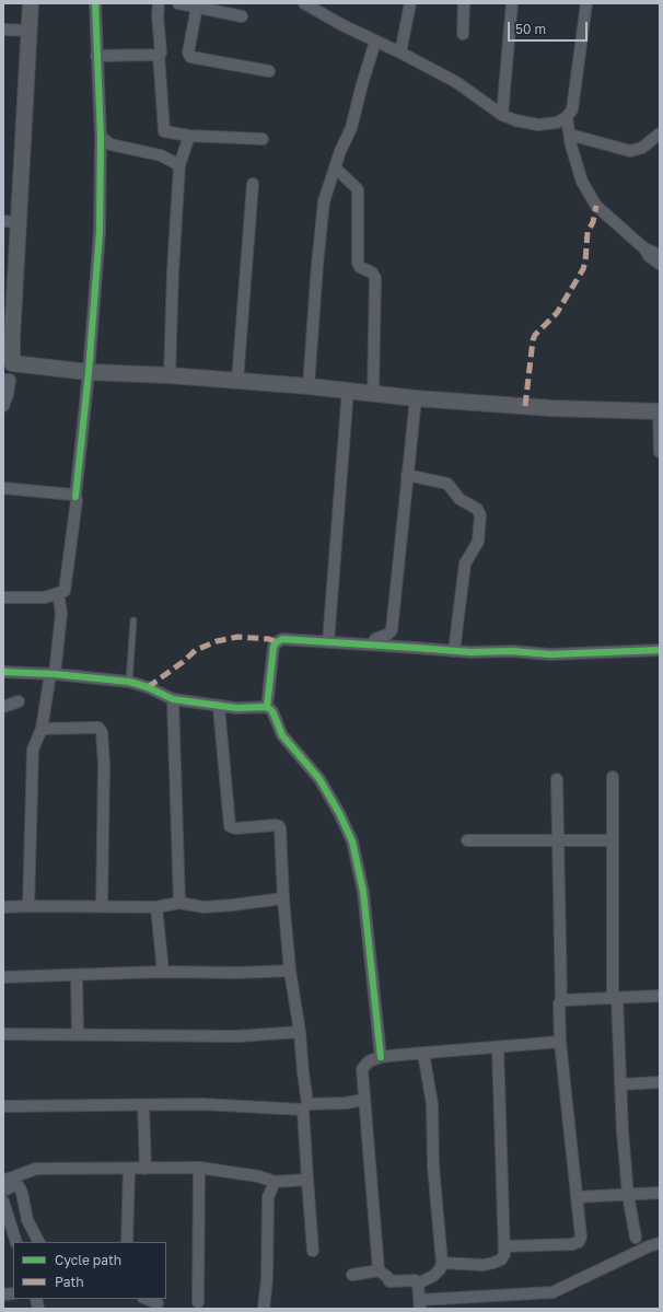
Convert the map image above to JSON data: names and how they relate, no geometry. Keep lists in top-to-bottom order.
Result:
{
  "legend": ["Cycle path", "Path"],
  "scale_bar": "50 m"
}
